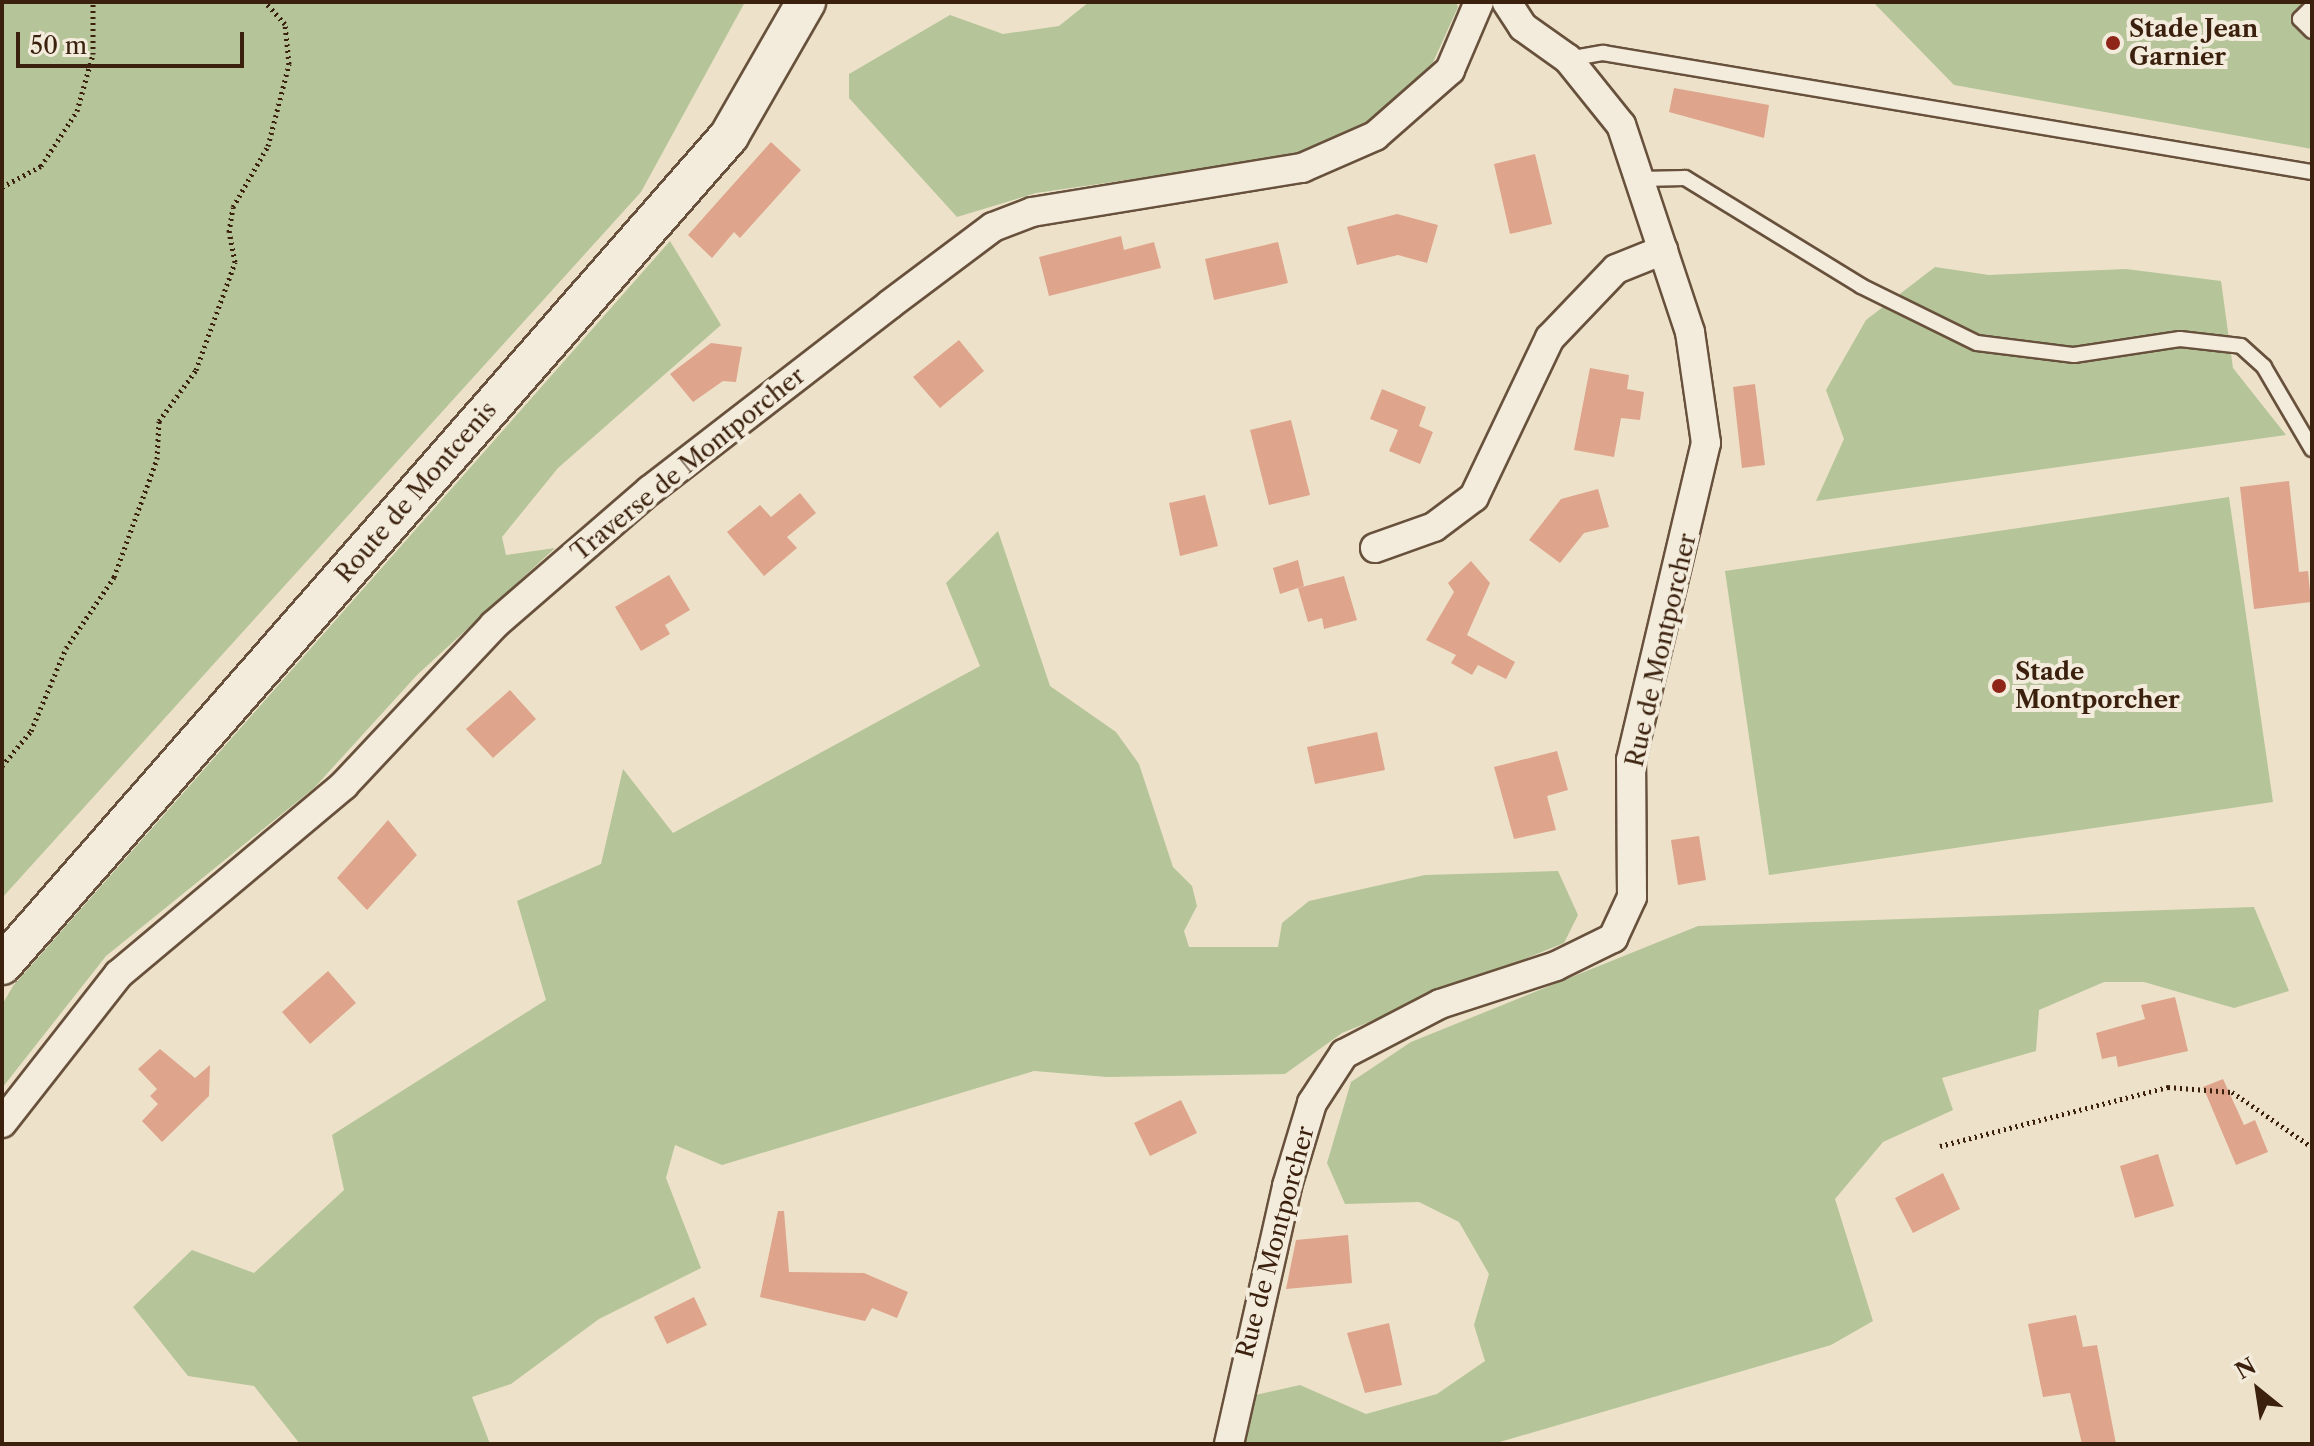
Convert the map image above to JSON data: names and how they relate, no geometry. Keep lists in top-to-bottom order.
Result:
{
  "streets": {
    "main road": ["Route de Montcenis"],
    "street": ["Traverse de Montporcher", "Rue de Montporcher"]
  },
  "places": ["Stade Jean Garnier", "Stade Montporcher"],
  "scale_bar": "50 m",
  "north": "top left"
}
